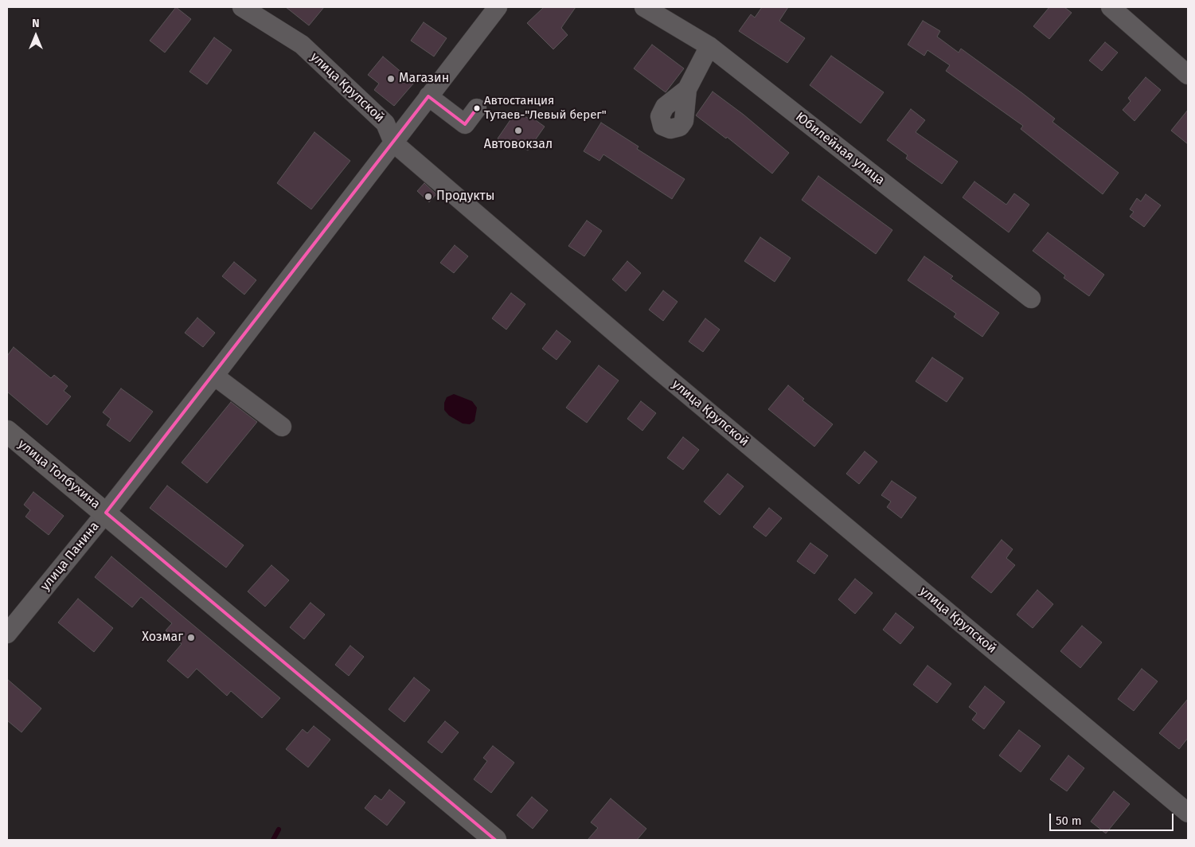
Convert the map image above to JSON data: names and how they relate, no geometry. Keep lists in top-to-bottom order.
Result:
{
  "streets": {
    "main road": ["улица Толбухина"],
    "street": ["улица Крупской", "Юбилейная улица", "улица Панина"]
  },
  "crossings": [
    ["улица Крупской", "улица Панина"],
    ["улица Толбухина", "улица Панина"]
  ],
  "places": [
    "Магазин",
    "Автостанция Тутаев-\"Левый берег\"",
    "Автовокзал",
    "Продукты",
    "Хозмаг"
  ],
  "scale_bar": "50 m",
  "north": "top"
}
